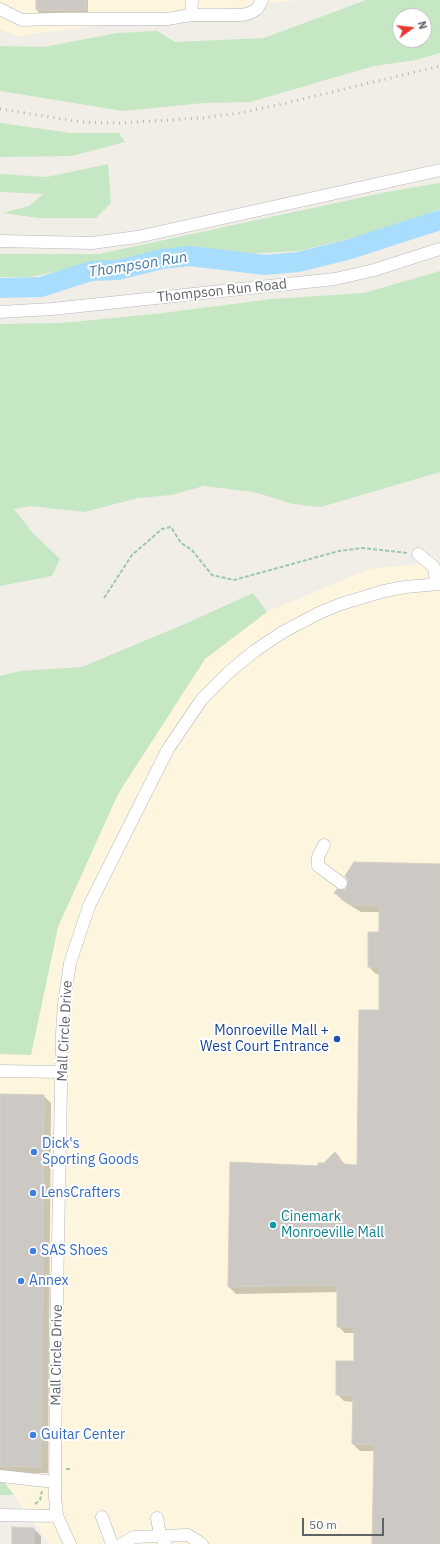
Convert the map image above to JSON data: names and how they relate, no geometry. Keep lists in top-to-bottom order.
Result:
{
  "streets": {
    "street": ["Thompson Run Road", "Mall Circle Drive"]
  },
  "water": ["Thompson Run"],
  "places": [
    "Monroeville Mall + West Court Entrance",
    "Dick's Sporting Goods",
    "LensCrafters",
    "Cinemark Monroeville Mall",
    "SAS Shoes",
    "Annex",
    "Guitar Center"
  ],
  "scale_bar": "50 m",
  "north": "right"
}
